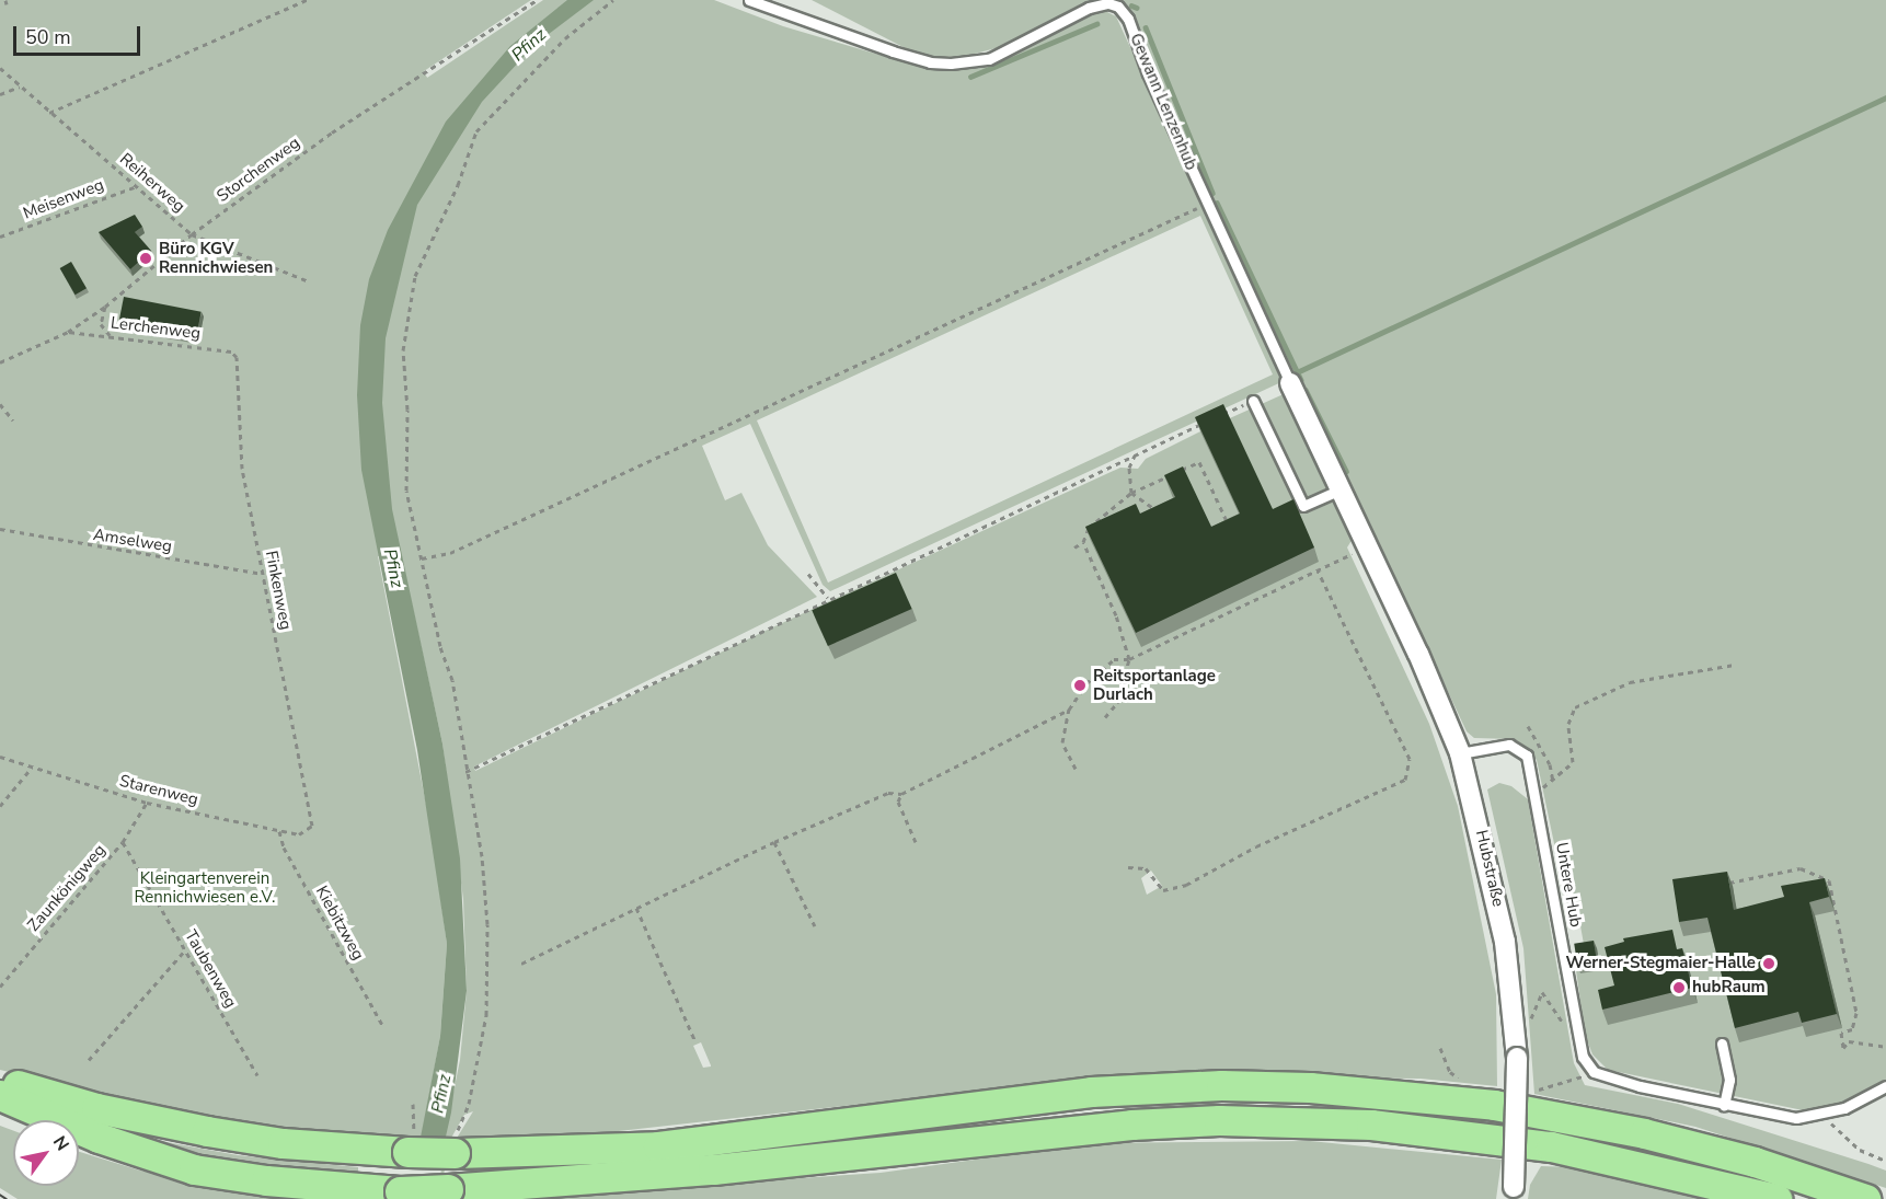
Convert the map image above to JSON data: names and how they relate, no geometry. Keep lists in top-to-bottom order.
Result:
{
  "streets": {
    "street": ["Gewann Lenzenhub", "Hubstraße"],
    "lane": ["Untere Hub"],
    "path": [
      "Storchenweg",
      "Reiherweg",
      "Meisenweg",
      "Lerchenweg",
      "Amselweg",
      "Finkenweg",
      "Starenweg",
      "Zaunkönigweg",
      "Kiebitzweg",
      "Taubenweg"
    ]
  },
  "crossings": [
    ["Gewann Lenzenhub", "Hubstraße"],
    ["Storchenweg", "Reiherweg"],
    ["Storchenweg", "Lerchenweg"],
    ["Reiherweg", "Meisenweg"],
    ["Lerchenweg", "Finkenweg"],
    ["Amselweg", "Finkenweg"],
    ["Finkenweg", "Starenweg"],
    ["Starenweg", "Zaunkönigweg"],
    ["Starenweg", "Kiebitzweg"],
    ["Hubstraße", "Untere Hub"],
    ["Zaunkönigweg", "Taubenweg"]
  ],
  "water": ["Pfinz"],
  "parks": ["Kleingartenverein Rennichwiesen e.V."],
  "places": [
    "Büro KGV Rennichwiesen",
    "Reitsportanlage Durlach",
    "Werner-Stegmaier-Halle",
    "hubRaum"
  ],
  "scale_bar": "50 m",
  "north": "top right"
}
